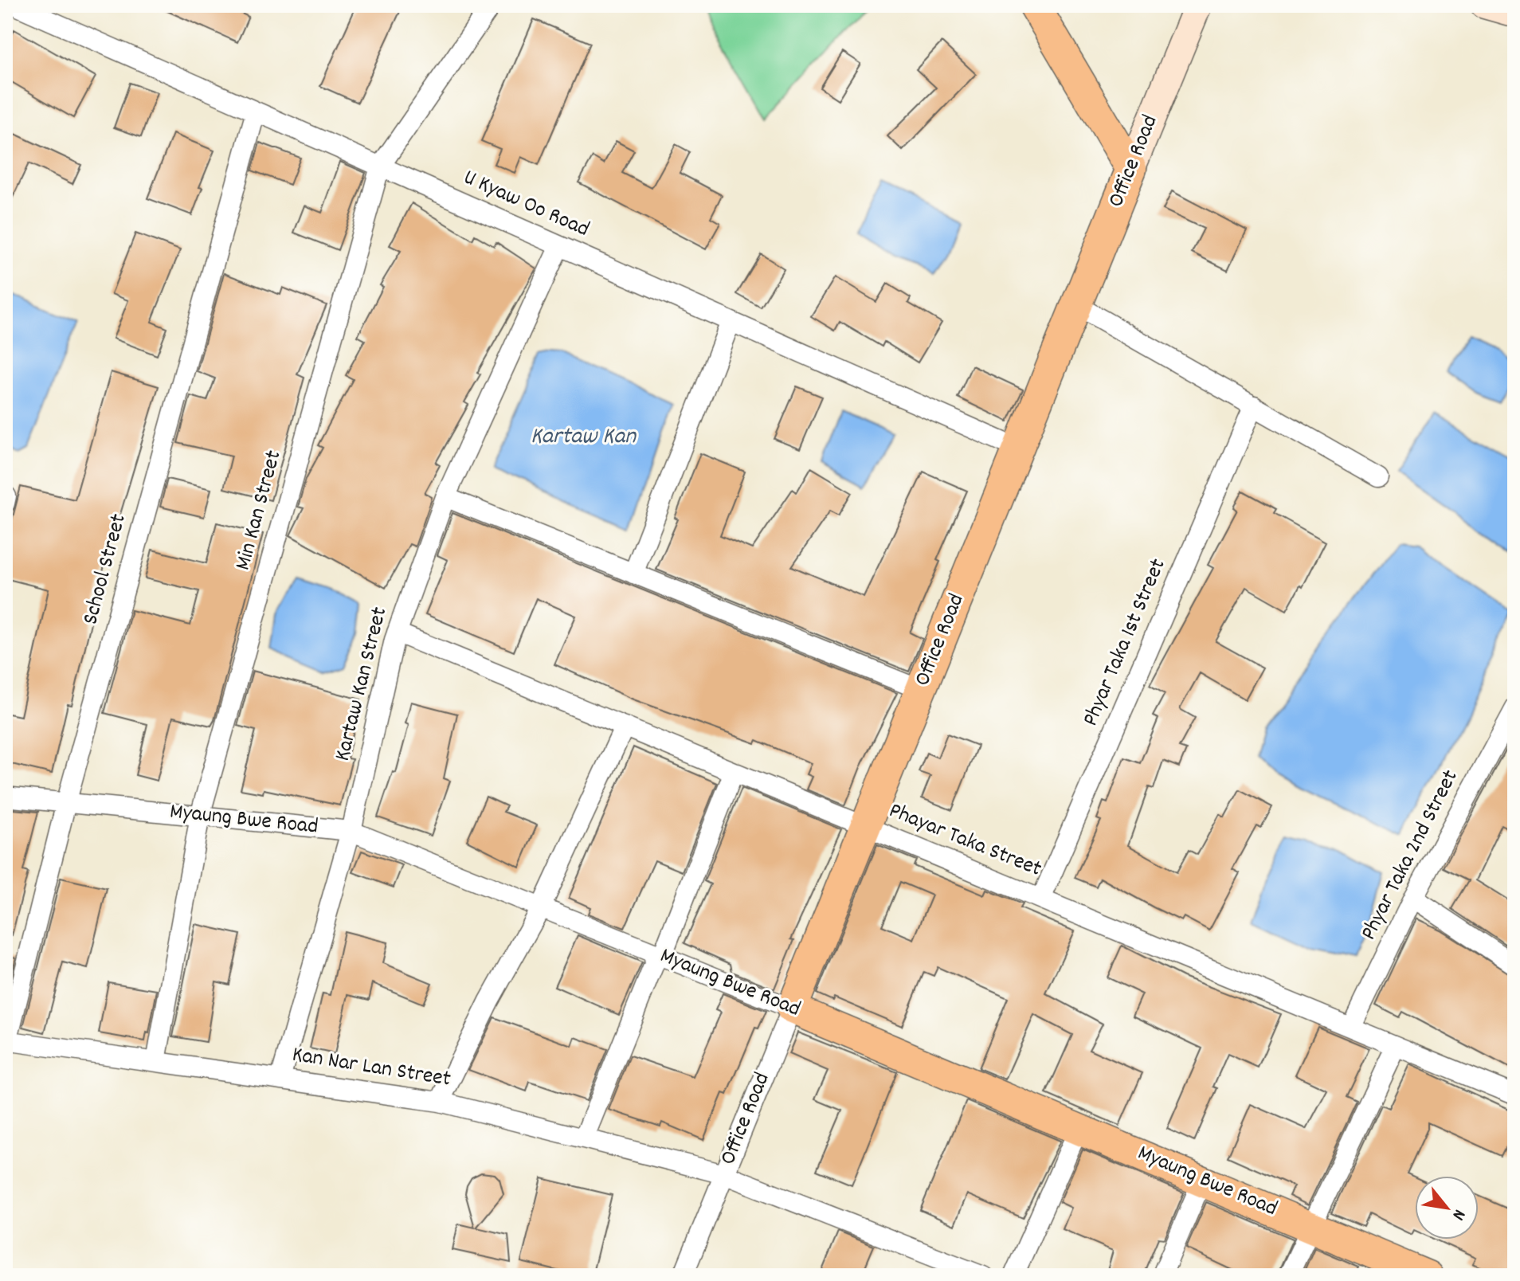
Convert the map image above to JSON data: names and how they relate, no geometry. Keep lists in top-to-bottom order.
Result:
{
  "streets": {
    "main road": ["Office Road", "Myaung Bwe Road"],
    "street": [
      "U Kyaw Oo Road",
      "Min Kan Street",
      "School Street",
      "Phyar Taka 1st Street",
      "Kartaw Kan Street",
      "Phayar Taka Street",
      "Phyar Taka 2nd Street",
      "Kan Nar Lan Street"
    ]
  },
  "crossings": [
    ["Office Road", "U Kyaw Oo Road"],
    ["Office Road", "Myaung Bwe Road"],
    ["Office Road", "Phayar Taka Street"],
    ["Office Road", "Kan Nar Lan Street"],
    ["U Kyaw Oo Road", "Min Kan Street"],
    ["U Kyaw Oo Road", "School Street"],
    ["U Kyaw Oo Road", "Kartaw Kan Street"],
    ["Min Kan Street", "Myaung Bwe Road"],
    ["Min Kan Street", "Kan Nar Lan Street"],
    ["School Street", "Myaung Bwe Road"],
    ["School Street", "Kan Nar Lan Street"],
    ["Phyar Taka 1st Street", "Phayar Taka Street"],
    ["Kartaw Kan Street", "Myaung Bwe Road"],
    ["Kartaw Kan Street", "Phayar Taka Street"],
    ["Kartaw Kan Street", "Kan Nar Lan Street"],
    ["Phayar Taka Street", "Phyar Taka 2nd Street"]
  ],
  "water": ["Kartaw Kan"],
  "north": "bottom right"
}
